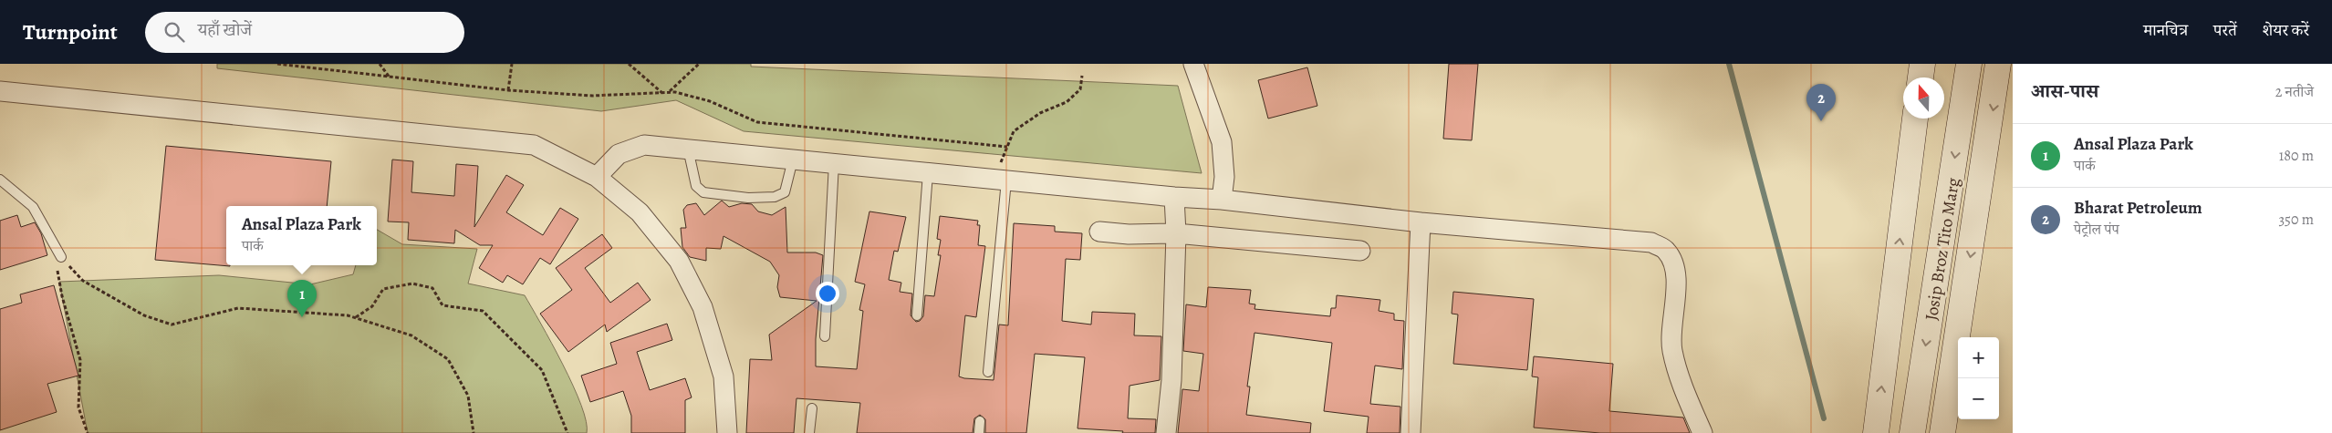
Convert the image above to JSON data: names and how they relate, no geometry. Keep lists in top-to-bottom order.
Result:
{
  "streets": {
    "main road": ["Josip Broz Tito Marg"]
  },
  "north": "top",
  "page": {
    "header": "Turnpoint",
    "search": "यहाँ खोजें",
    "nav": ["मानचित्र", "परतें", "शेयर करें"],
    "heading": ["आस-पास", "2 नतीजे"],
    "pins": ["2", "1"],
    "list": [
      {
        "mark": "1",
        "name": "Ansal Plaza Park",
        "note": "पार्क",
        "value": "180 m"
      },
      {
        "mark": "2",
        "name": "Bharat Petroleum",
        "note": "पेट्रोल पंप",
        "value": "350 m"
      }
    ],
    "popup": ["Ansal Plaza Park", "पार्क"],
    "map_buttons": ["+", "−"]
  }
}
